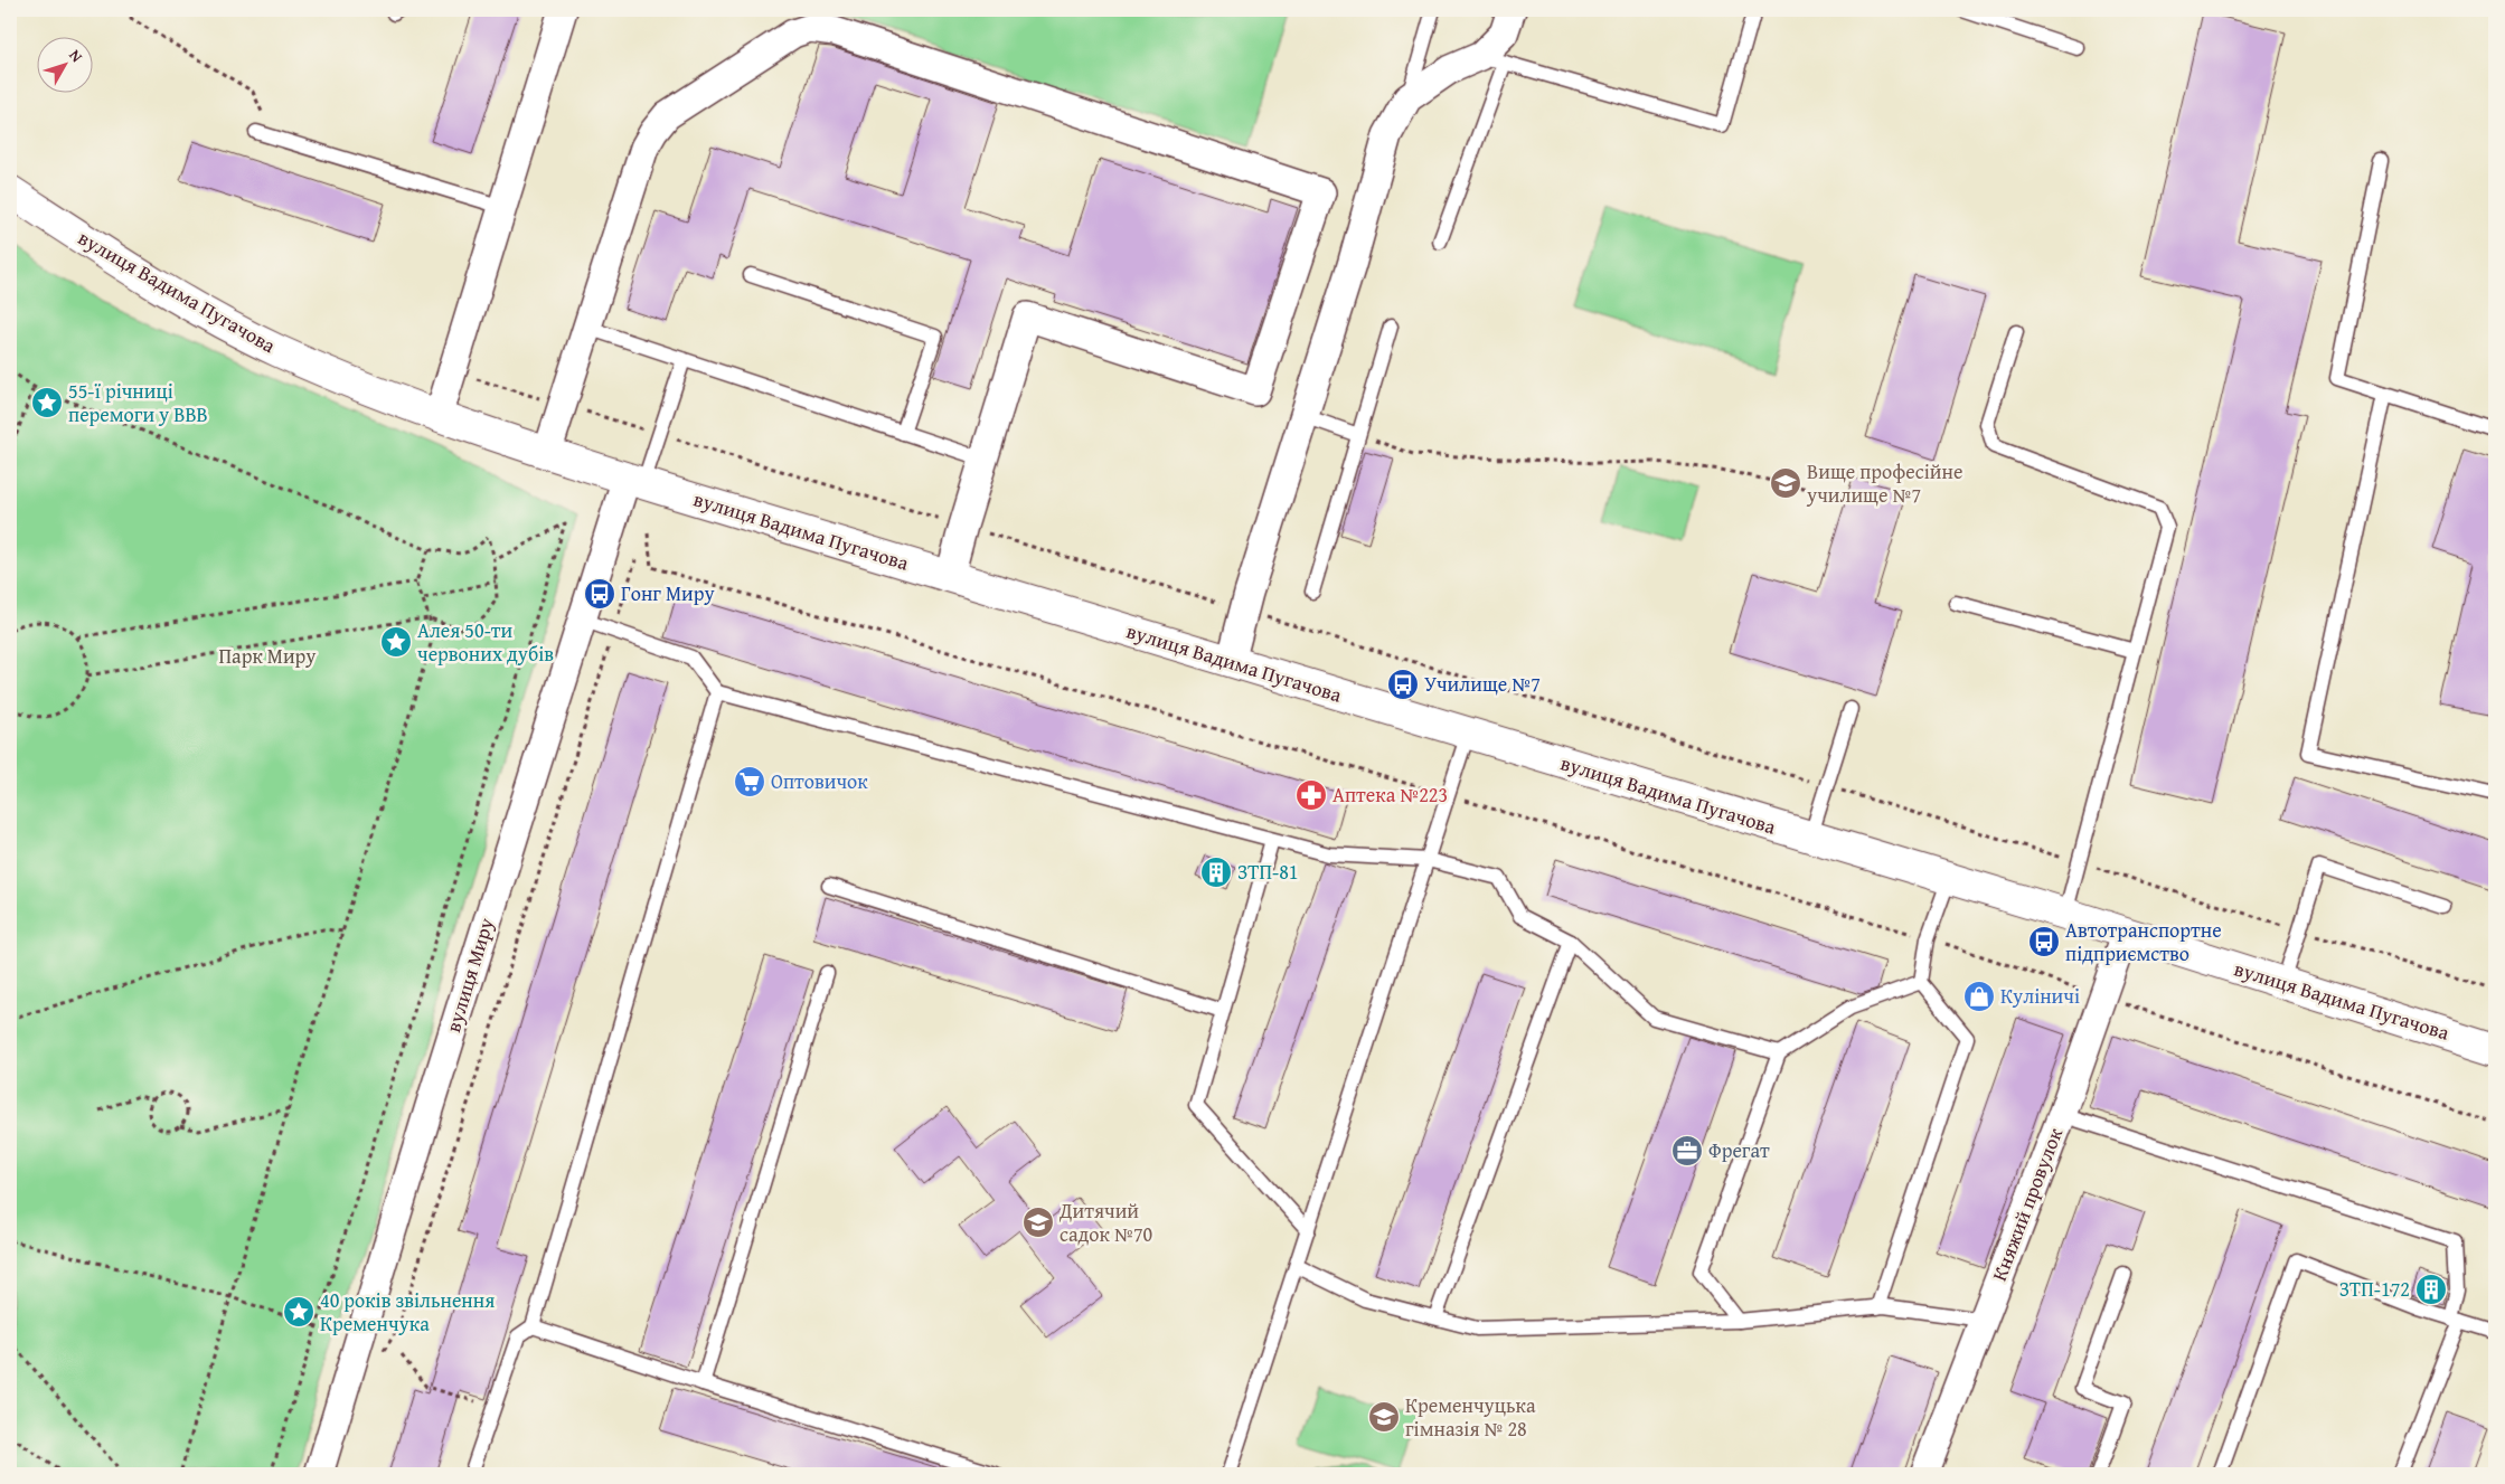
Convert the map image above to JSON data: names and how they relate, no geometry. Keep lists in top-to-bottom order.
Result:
{
  "streets": {
    "street": ["вулиця Вадима Пугачова", "вулиця Миру", "Княжий провулок"]
  },
  "crossings": [
    ["вулиця Вадима Пугачова", "вулиця Миру"],
    ["вулиця Вадима Пугачова", "Княжий провулок"]
  ],
  "parks": ["Парк Миру"],
  "places": {
    "place": ["55-ї річниці перемоги у ВВВ", "Алея 50-ти червоних дубів", "40 рокiв звiльнення Кременчука"],
    "school or university": ["Вище професійне училище №7", "Дитячий садок №70", "Кременчуцька гімназія № 28"],
    "bus stop": ["Гонг Миру", "Училище №7", "Автотранспортне підприємство"],
    "supermarket": ["Оптовичок"],
    "pharmacy": ["Аптека №223"],
    "building": ["ЗТП-81", "ЗТП-172"],
    "shop": ["Куліничі"],
    "office": ["Фрегат"]
  },
  "north": "top right"
}
